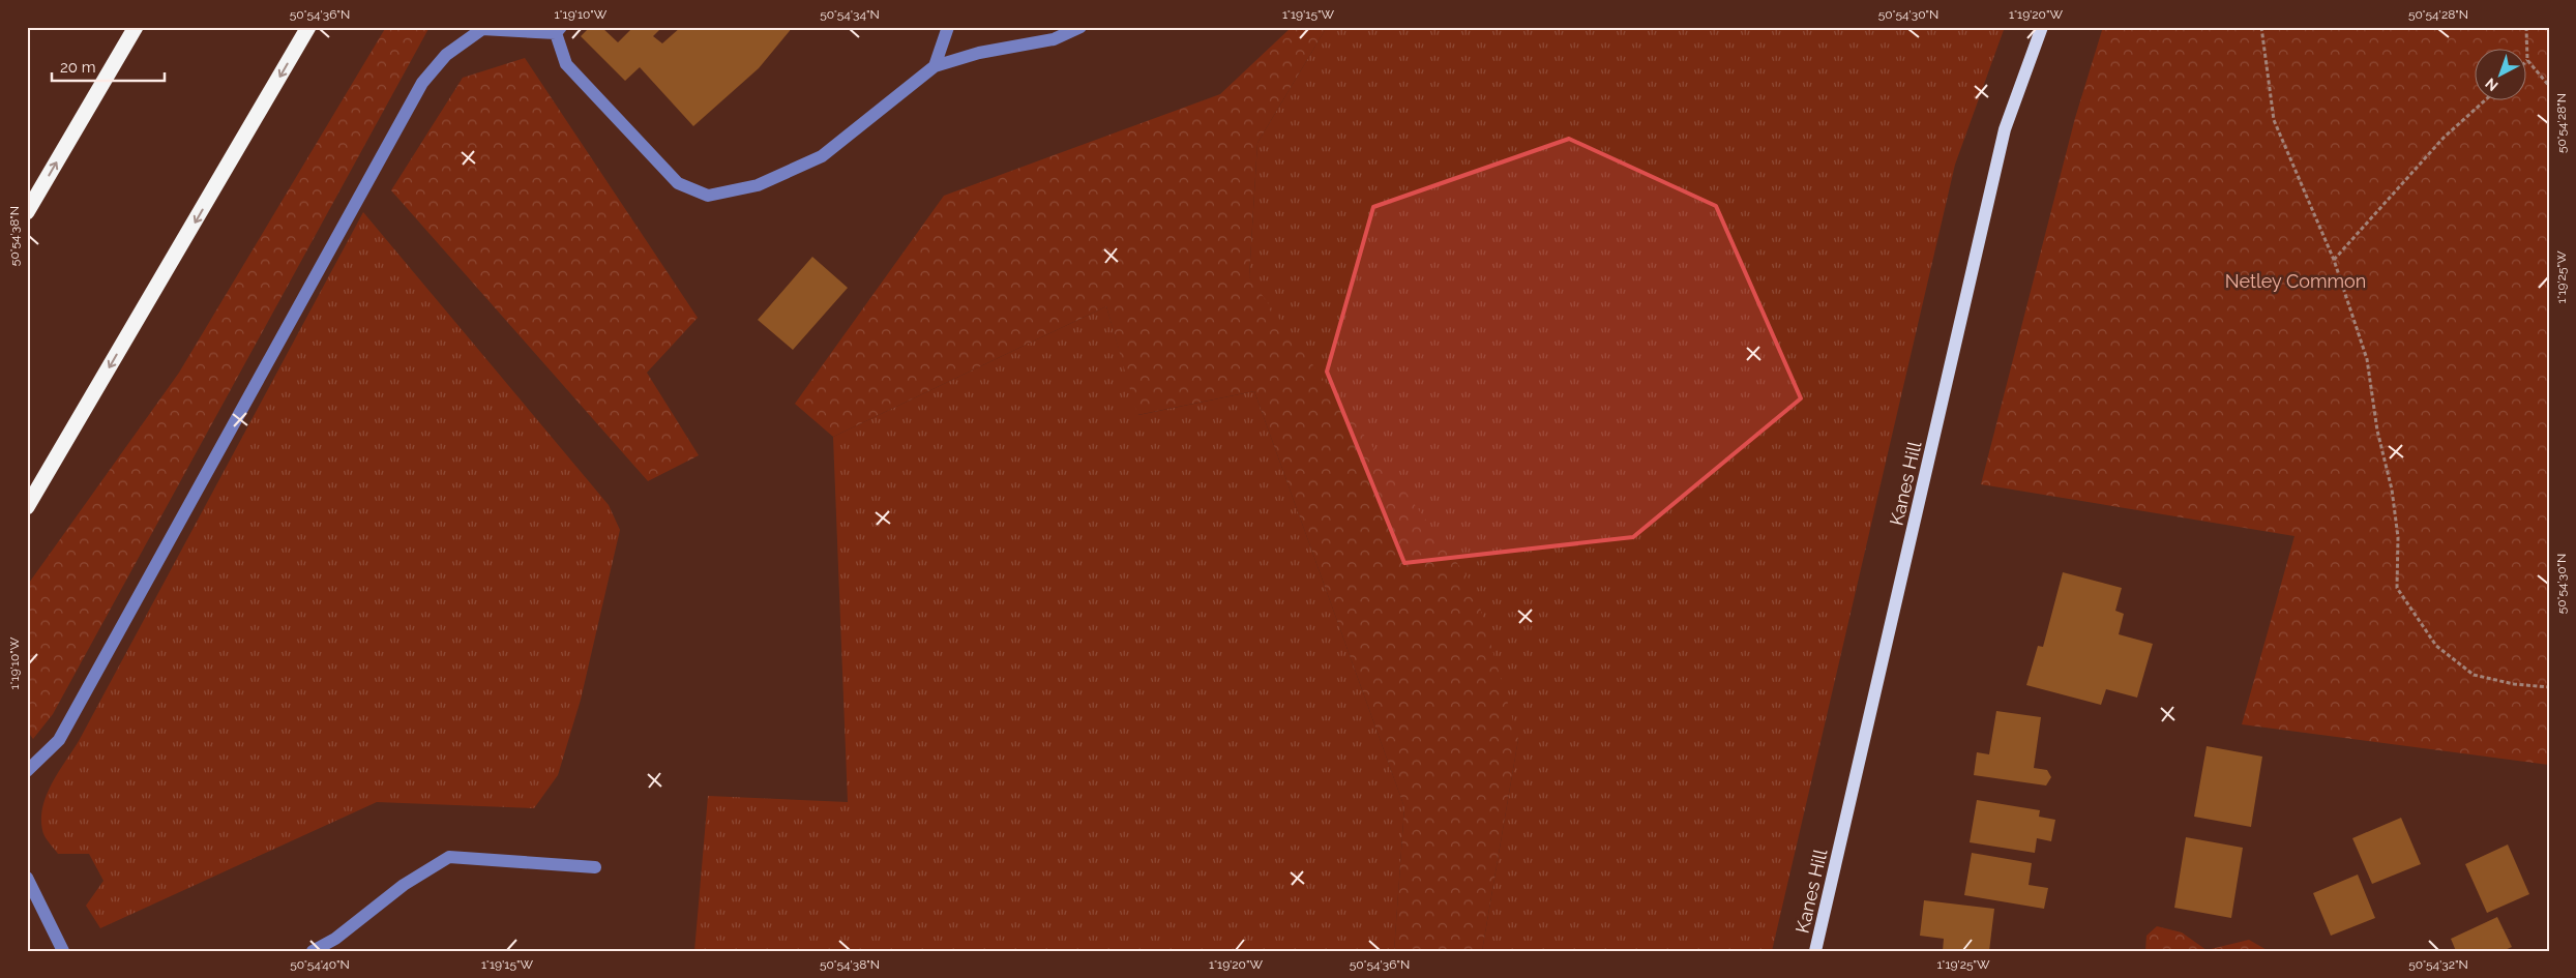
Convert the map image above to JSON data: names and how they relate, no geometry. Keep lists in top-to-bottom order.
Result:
{
  "streets": {
    "main road": ["Kanes Hill"]
  },
  "parks": ["Netley Common"],
  "scale_bar": "20 m",
  "north": "bottom left",
  "coordinates": [
    "50°54'36\"N",
    "1°19'10\"W",
    "50°54'34\"N",
    "1°19'15\"W",
    "50°54'30\"N",
    "1°19'20\"W",
    "50°54'28\"N",
    "50°54'38\"N",
    "1°19'25\"W",
    "50°54'40\"N",
    "50°54'32\"N"
  ]
}
